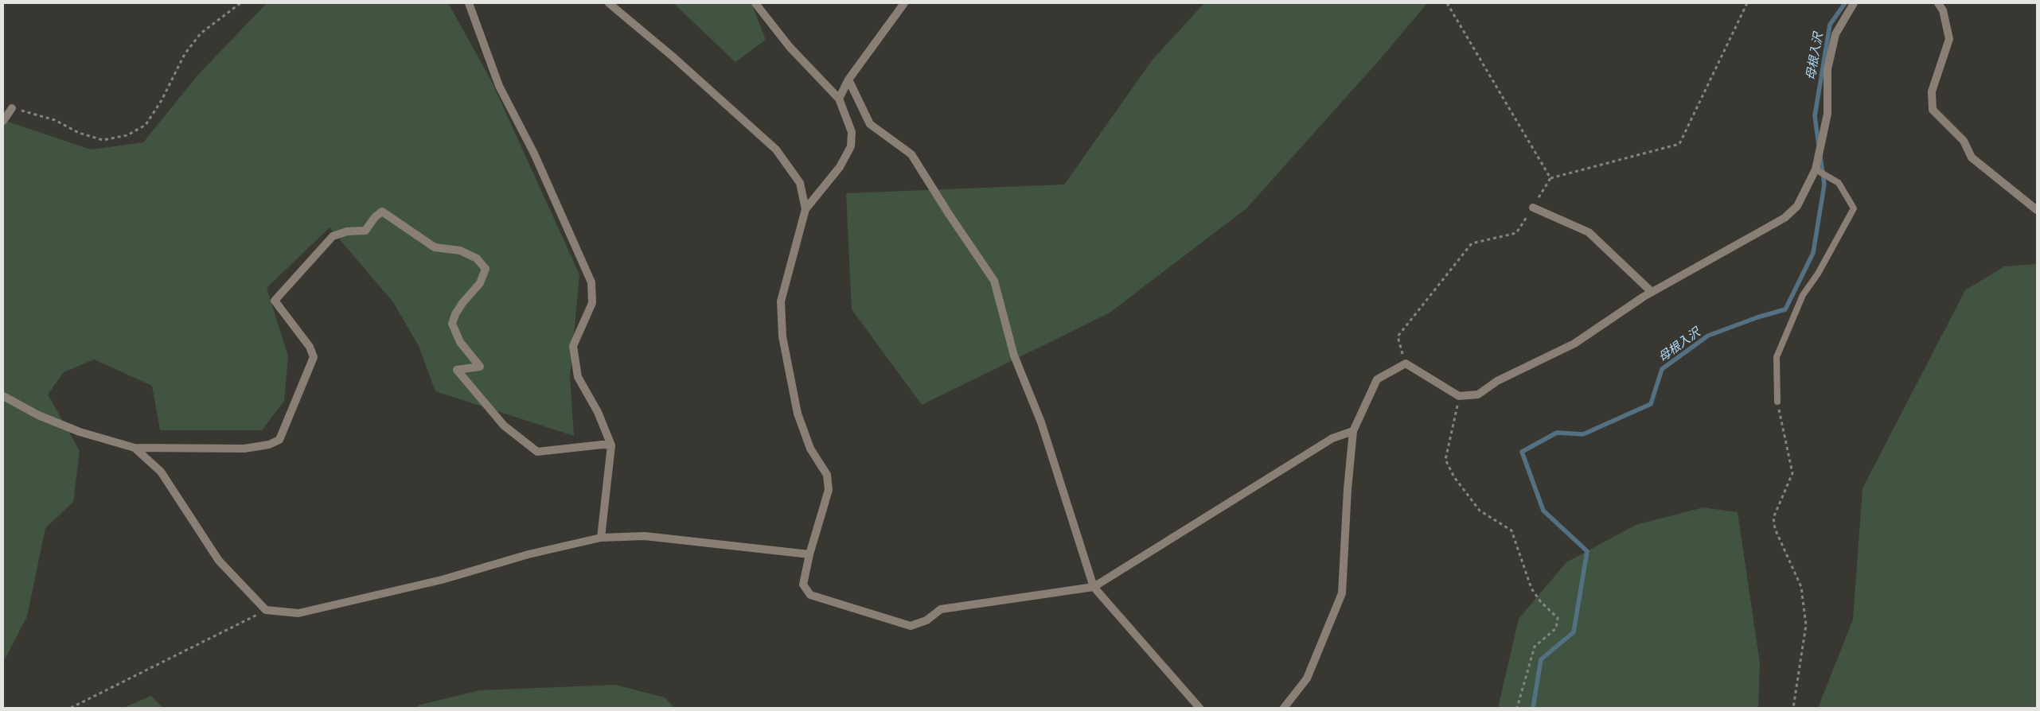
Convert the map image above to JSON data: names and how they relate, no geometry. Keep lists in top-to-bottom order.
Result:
{
  "water": ["母根入沢"]
}
